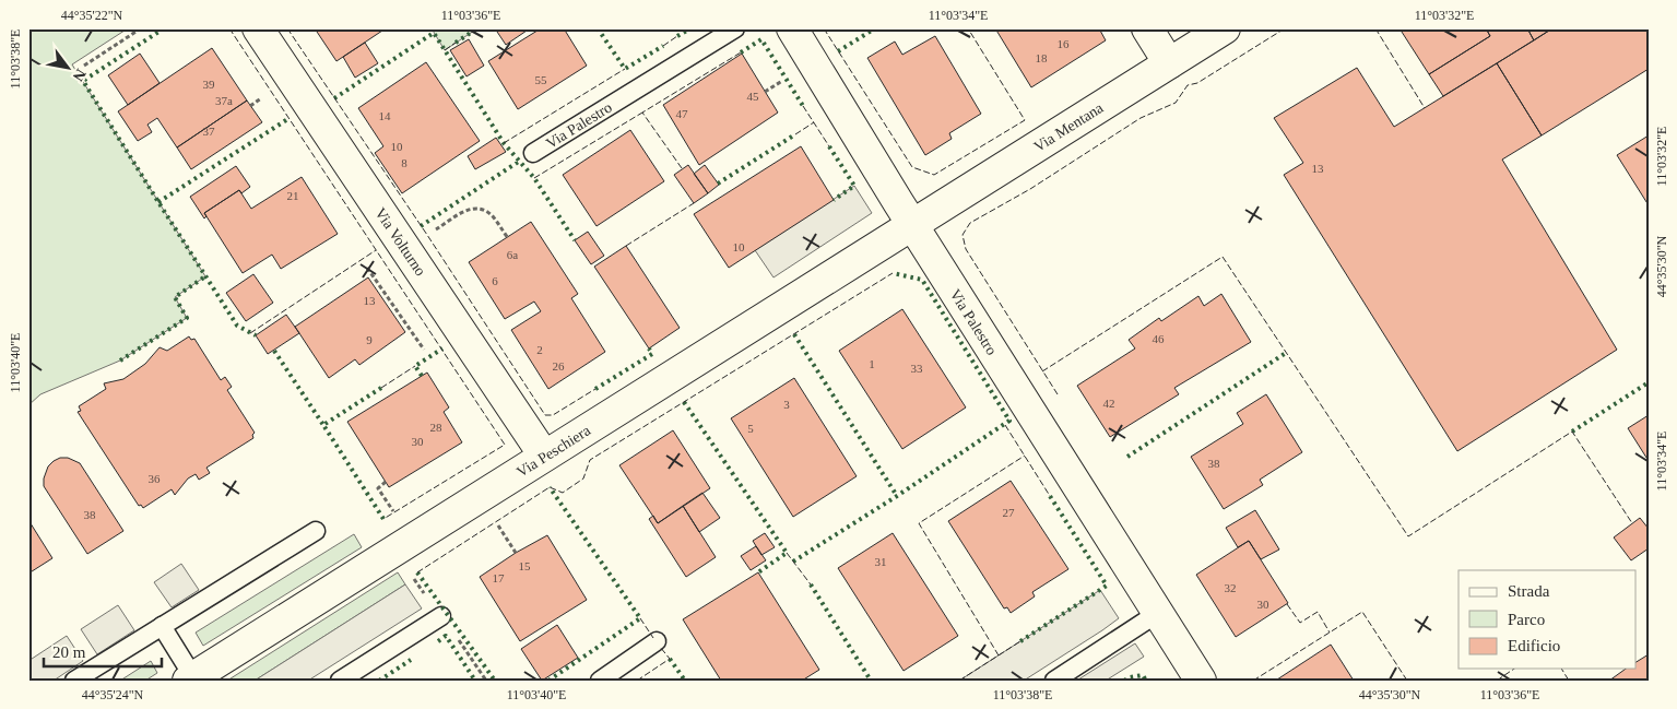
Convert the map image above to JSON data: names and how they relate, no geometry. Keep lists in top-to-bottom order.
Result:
{
  "streets": {
    "street": [
      "Via Palestro",
      "Via Mentana",
      "Via Volturno",
      "Via Peschiera"
    ]
  },
  "crossings": [
    ["Via Palestro", "Via Mentana"],
    ["Via Palestro", "Via Peschiera"],
    ["Via Mentana", "Via Peschiera"],
    ["Via Volturno", "Via Peschiera"]
  ],
  "house_numbers": [
    "16",
    "18",
    "55",
    "39",
    "45",
    "37a",
    "47",
    "14",
    "37",
    "10",
    "8",
    "13",
    "21",
    "10",
    "6a",
    "6",
    "13",
    "46",
    "9",
    "2",
    "1",
    "26",
    "33",
    "42",
    "3",
    "28",
    "5",
    "30",
    "38",
    "36",
    "27",
    "38",
    "31",
    "15",
    "17",
    "32",
    "30"
  ],
  "legend": ["Strada", "Parco", "Edificio"],
  "scale_bar": "20 m",
  "north": "bottom right",
  "coordinates": [
    "44°35'22\"N",
    "11°03'36\"E",
    "11°03'34\"E",
    "11°03'32\"E",
    "11°03'38\"E",
    "44°35'30\"N",
    "11°03'40\"E",
    "44°35'24\"N"
  ]
}
